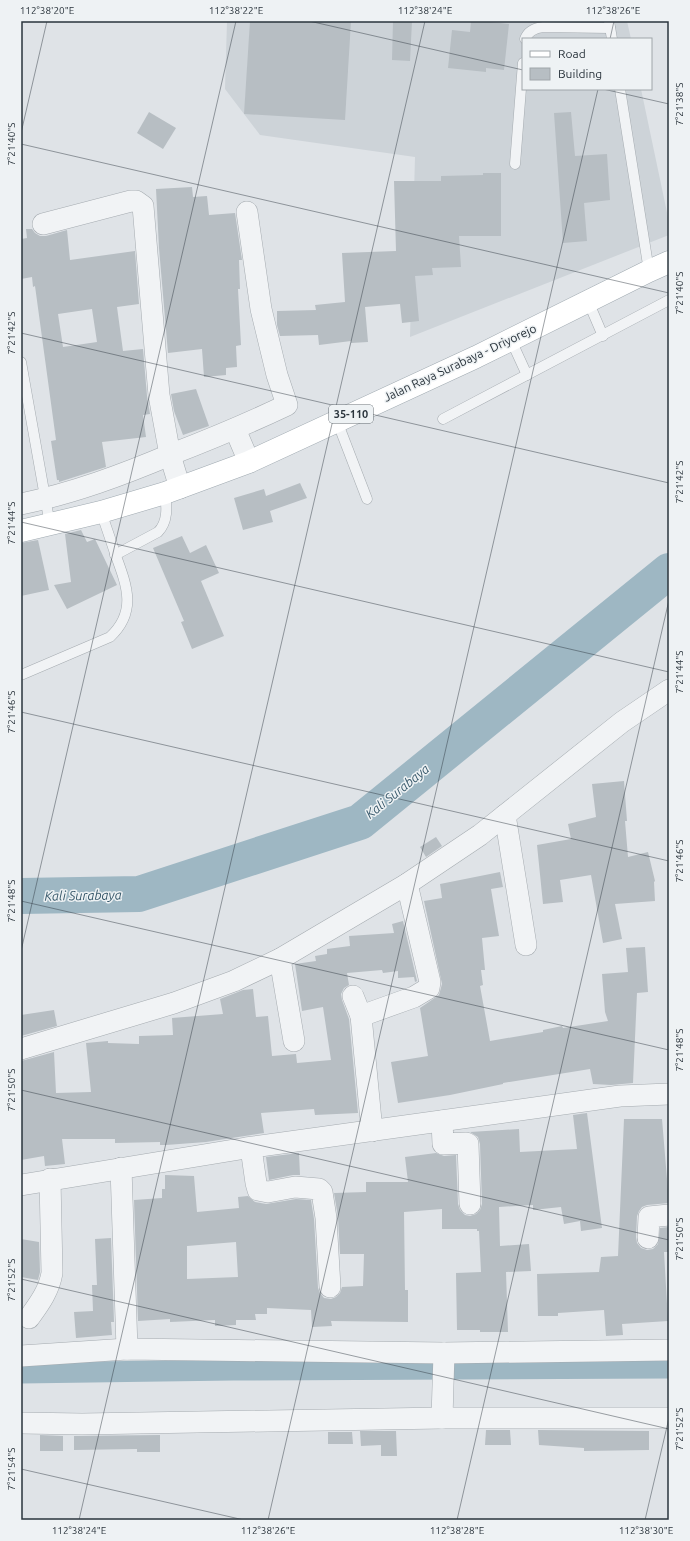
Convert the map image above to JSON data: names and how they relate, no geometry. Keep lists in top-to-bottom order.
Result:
{
  "streets": {
    "main road": ["Jalan Raya Surabaya - Driyorejo", "35-110"]
  },
  "water": ["Kali Surabaya"],
  "legend": ["Road", "Building"],
  "coordinates": [
    "112°38'20\"E",
    "112°38'22\"E",
    "112°38'24\"E",
    "112°38'26\"E",
    "7°21'38\"S",
    "7°21'40\"S",
    "7°21'42\"S",
    "7°21'44\"S",
    "7°21'46\"S",
    "7°21'48\"S",
    "7°21'50\"S",
    "7°21'52\"S",
    "7°21'54\"S",
    "112°38'28\"E",
    "112°38'30\"E"
  ]
}
